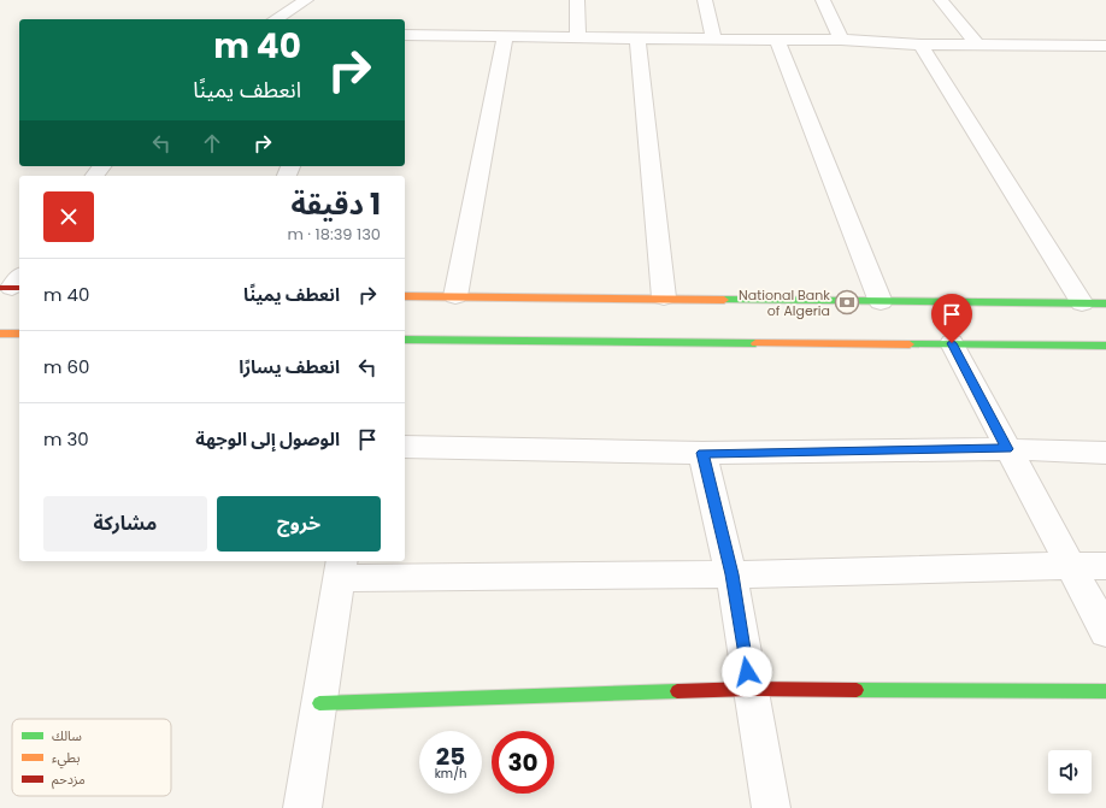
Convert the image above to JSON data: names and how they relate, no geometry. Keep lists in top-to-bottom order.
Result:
{
  "places": {
    "bank": ["National Bank of Algeria"]
  },
  "legend": ["سالك", "بطيء", "مزدحم"],
  "page": {
    "turn": ["40 m", "انعطف يمينًا"],
    "heading": ["1 دقيقة", "130 m · 18:39"],
    "list": [
      {
        "name": "انعطف يمينًا",
        "value": "40 m"
      },
      {
        "name": "انعطف يسارًا",
        "value": "60 m"
      },
      {
        "name": "الوصول إلى الوجهة",
        "value": "30 m"
      }
    ],
    "buttons": ["خروج", "مشاركة"],
    "speed": "25 km/h",
    "limit": "30"
  }
}
